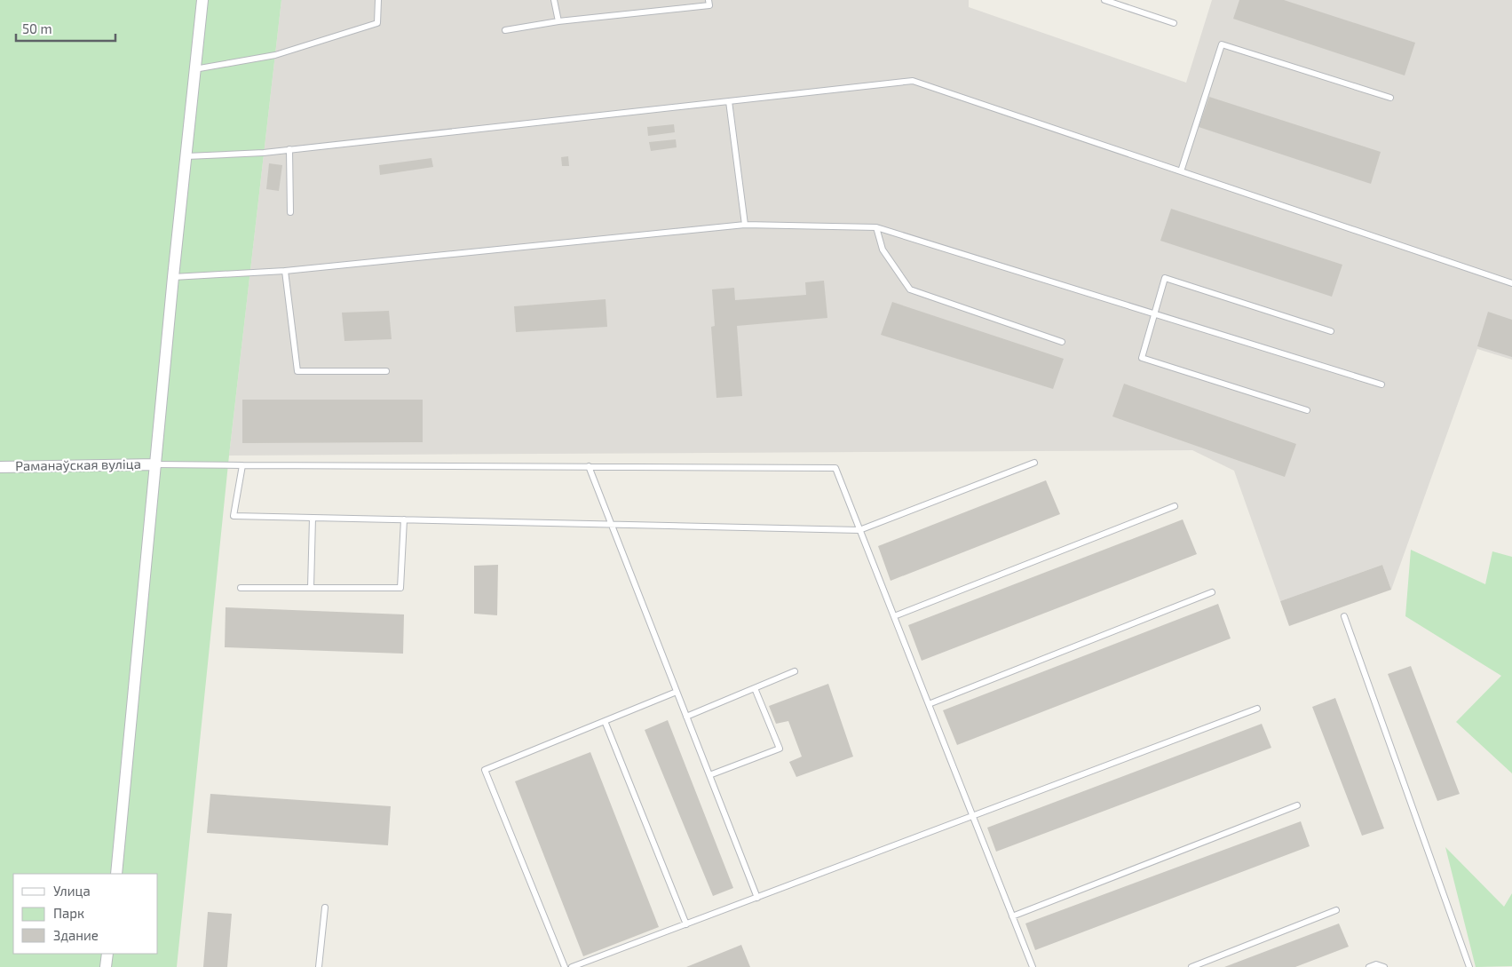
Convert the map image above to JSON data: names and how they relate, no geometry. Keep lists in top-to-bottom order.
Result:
{
  "streets": {
    "street": ["Раманаўская вуліца"]
  },
  "legend": ["Улица", "Парк", "Здание"],
  "scale_bar": "50 m"
}
